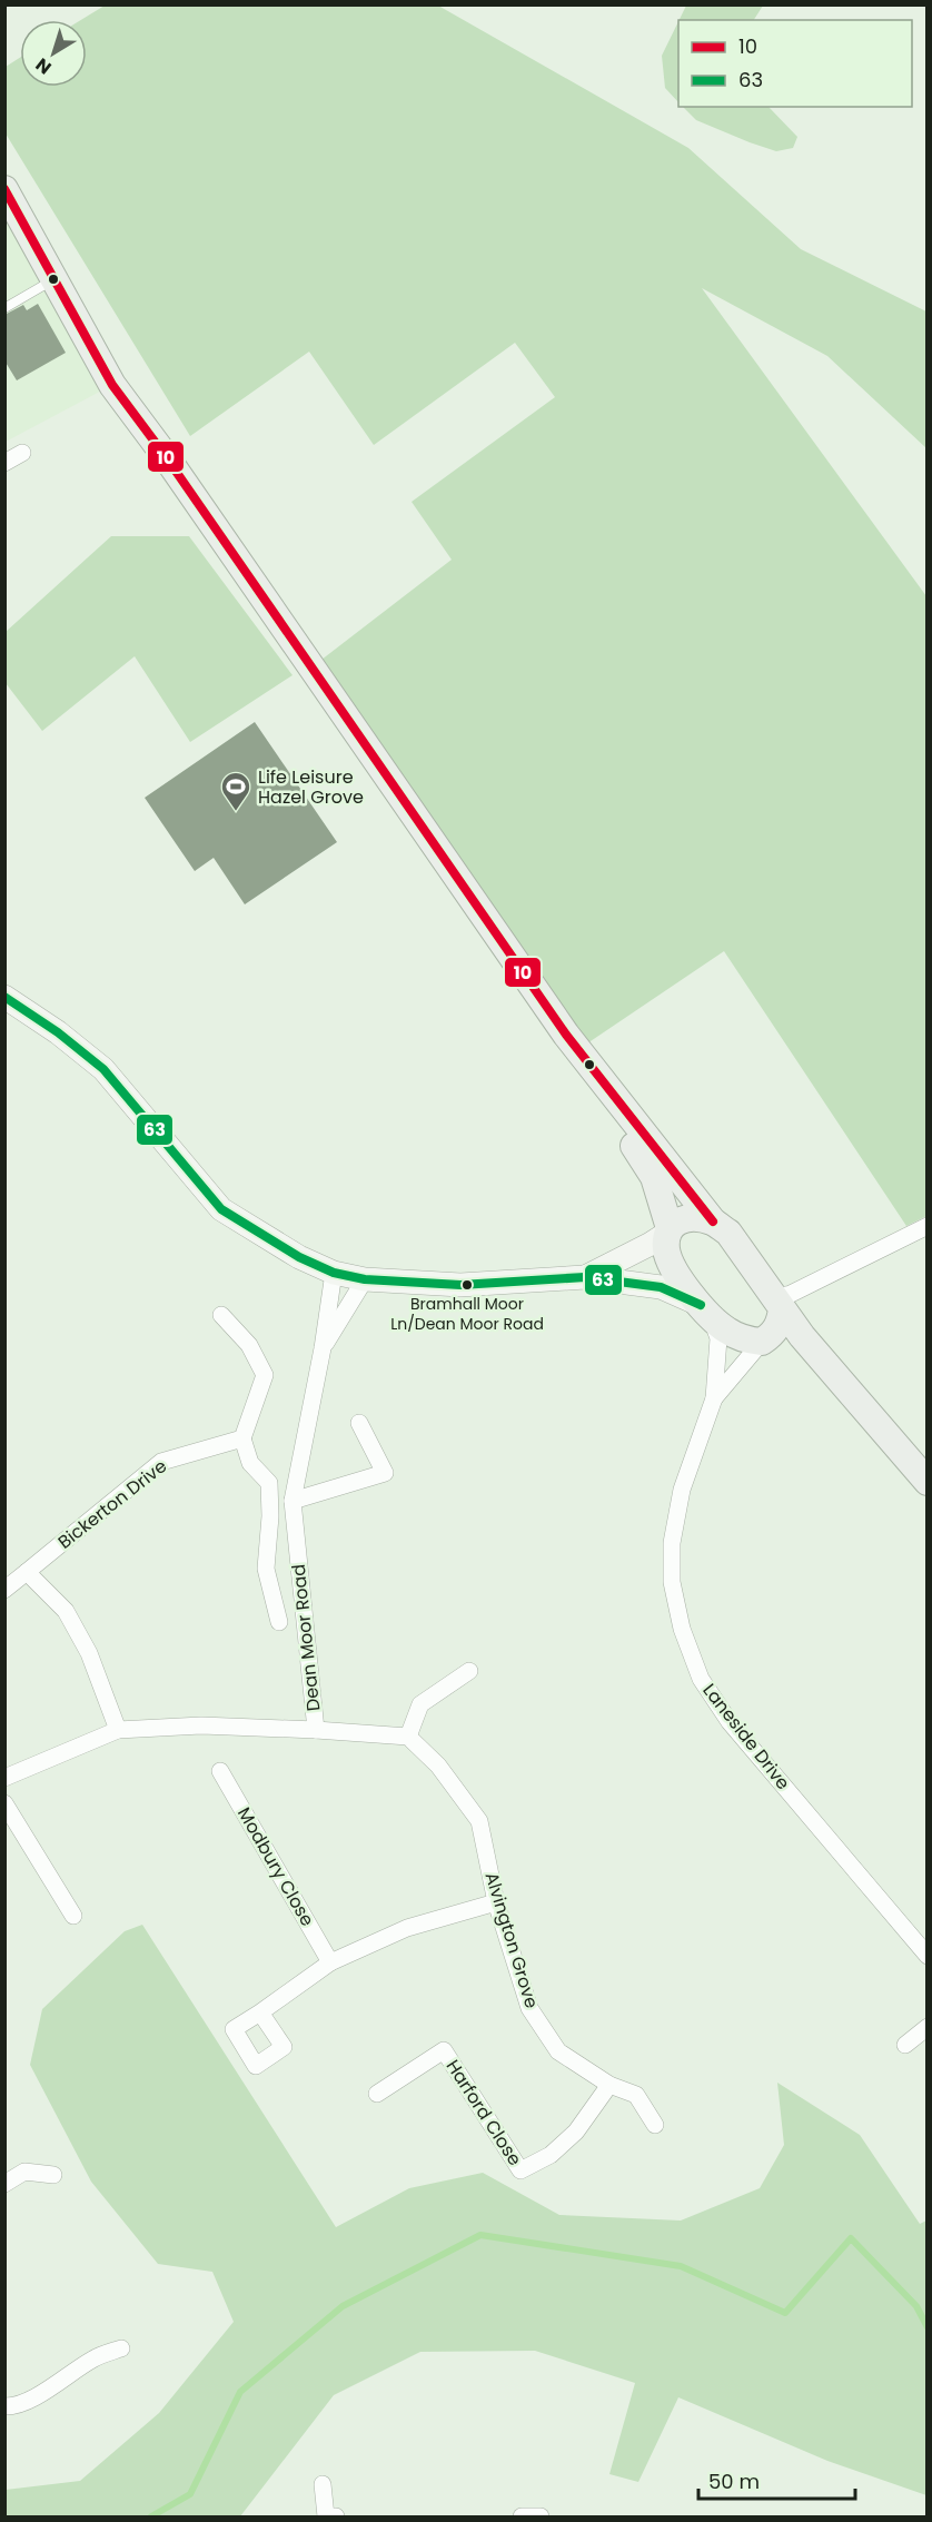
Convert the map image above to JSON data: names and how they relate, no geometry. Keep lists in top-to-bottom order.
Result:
{
  "streets": {
    "street": [
      "Bickerton Drive",
      "Dean Moor Road",
      "Laneside Drive",
      "Modbury Close",
      "Alvington Grove",
      "Harford Close"
    ]
  },
  "crossings": [
    ["Alvington Grove", "Harford Close"]
  ],
  "places": {
    "sports": ["Life Leisure Hazel Grove"],
    "other": ["Bramhall Moor Ln/Dean Moor Road"]
  },
  "lines": ["transit line 10", "transit line 63"],
  "legend": ["10", "63"],
  "scale_bar": "50 m",
  "north": "bottom left"
}
